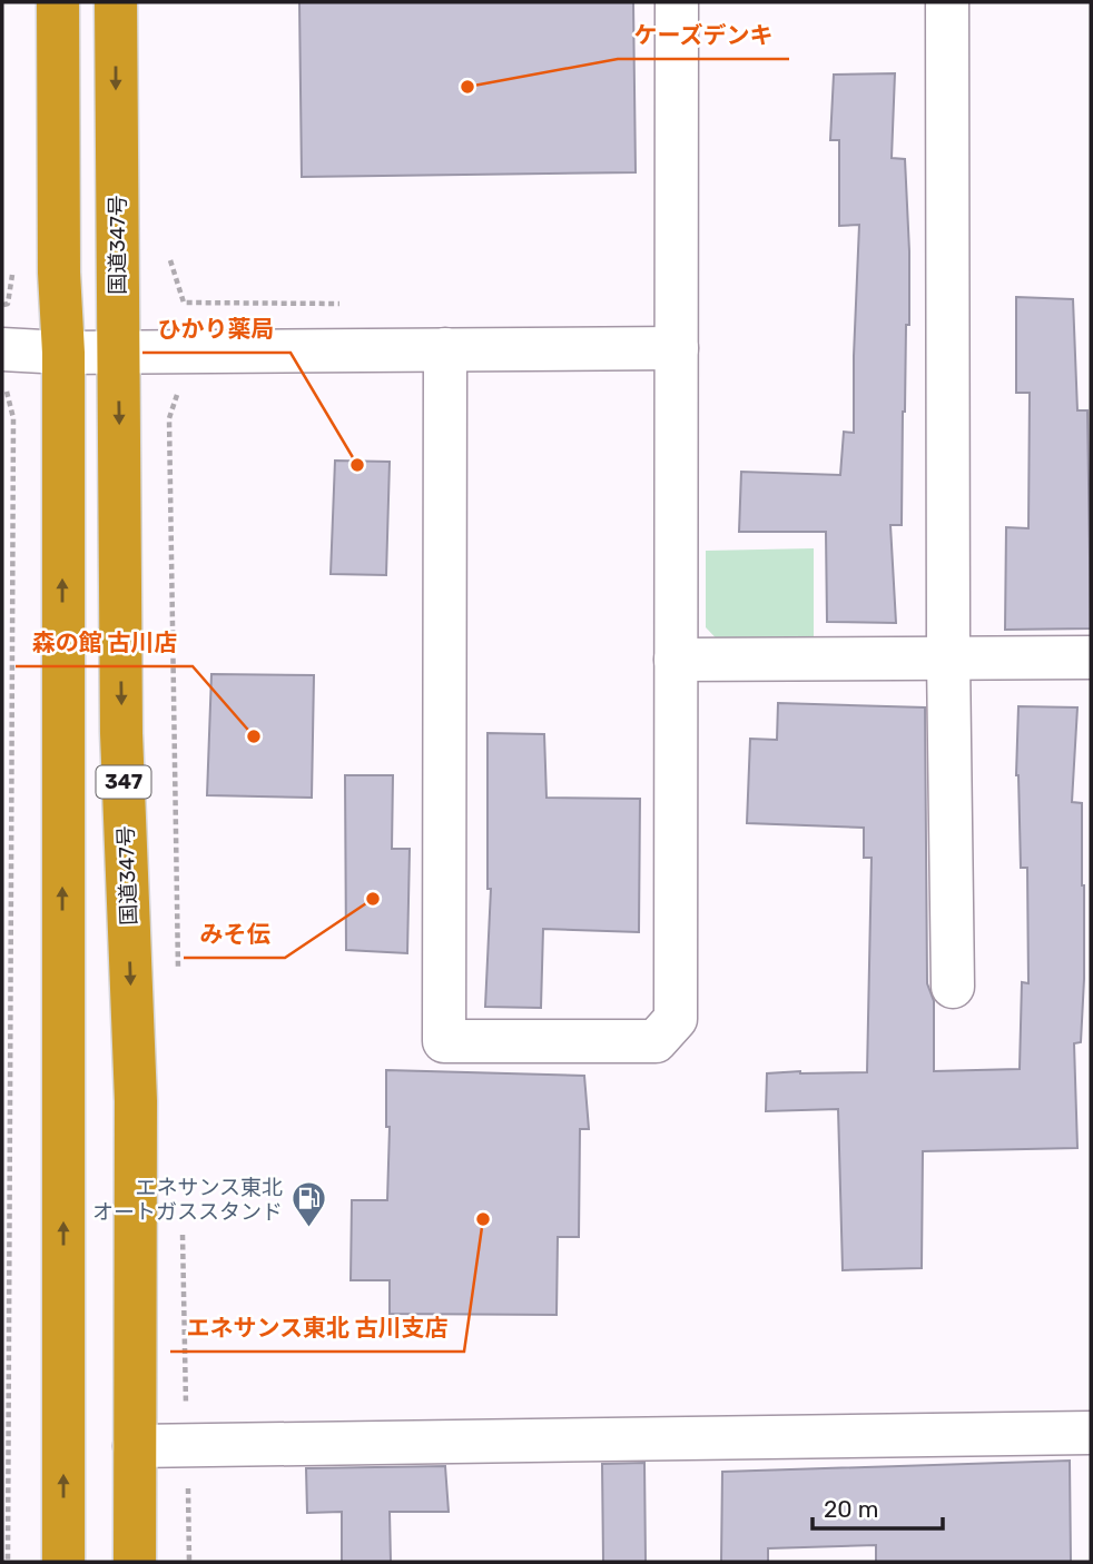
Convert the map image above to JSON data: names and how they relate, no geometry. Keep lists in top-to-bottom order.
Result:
{
  "streets": {
    "highway": ["国道347号", "347"]
  },
  "places": {
    "other": [
      "ケーズデンキ",
      "ひかり薬局",
      "森の館 古川店",
      "みそ伝",
      "エネサンス東北 古川支店"
    ],
    "fuel station": ["エネサンス東北 オートガススタンド"]
  },
  "scale_bar": "20 m"
}
